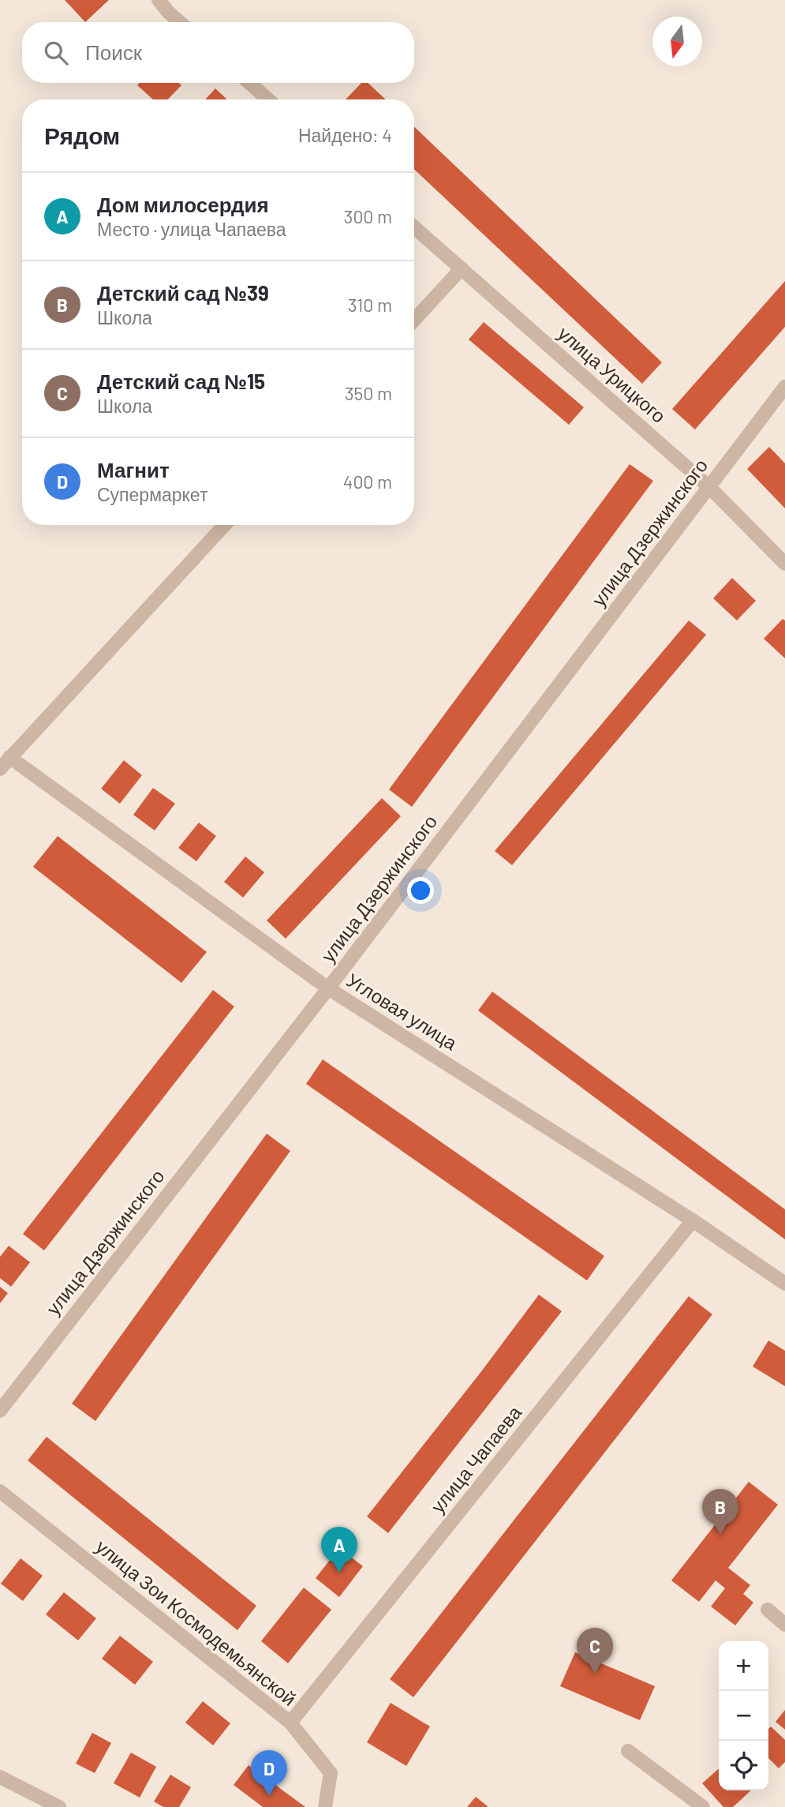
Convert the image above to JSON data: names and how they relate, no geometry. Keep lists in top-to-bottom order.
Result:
{
  "streets": {
    "street": [
      "улица Урицкого",
      "улица Дзержинского",
      "Угловая улица",
      "улица Чапаева",
      "улица Зои Космодемьянской"
    ]
  },
  "crossings": [
    ["улица Урицкого", "улица Дзержинского"],
    ["улица Дзержинского", "Угловая улица"],
    ["Угловая улица", "улица Чапаева"],
    ["улица Чапаева", "улица Зои Космодемьянской"]
  ],
  "north": "bottom",
  "page": {
    "search": "Поиск",
    "heading": ["Рядом", "Найдено: 4"],
    "list": [
      {
        "mark": "A",
        "name": "Дом милосердия",
        "note": "Место · улица Чапаева",
        "value": "300 m"
      },
      {
        "mark": "B",
        "name": "Детский сад №39",
        "note": "Школа",
        "value": "310 m"
      },
      {
        "mark": "C",
        "name": "Детский сад №15",
        "note": "Школа",
        "value": "350 m"
      },
      {
        "mark": "D",
        "name": "Магнит",
        "note": "Супермаркет",
        "value": "400 m"
      }
    ],
    "pins": [
      "B",
      "A",
      "C",
      "D"
    ],
    "map_buttons": ["+", "−"]
  }
}
